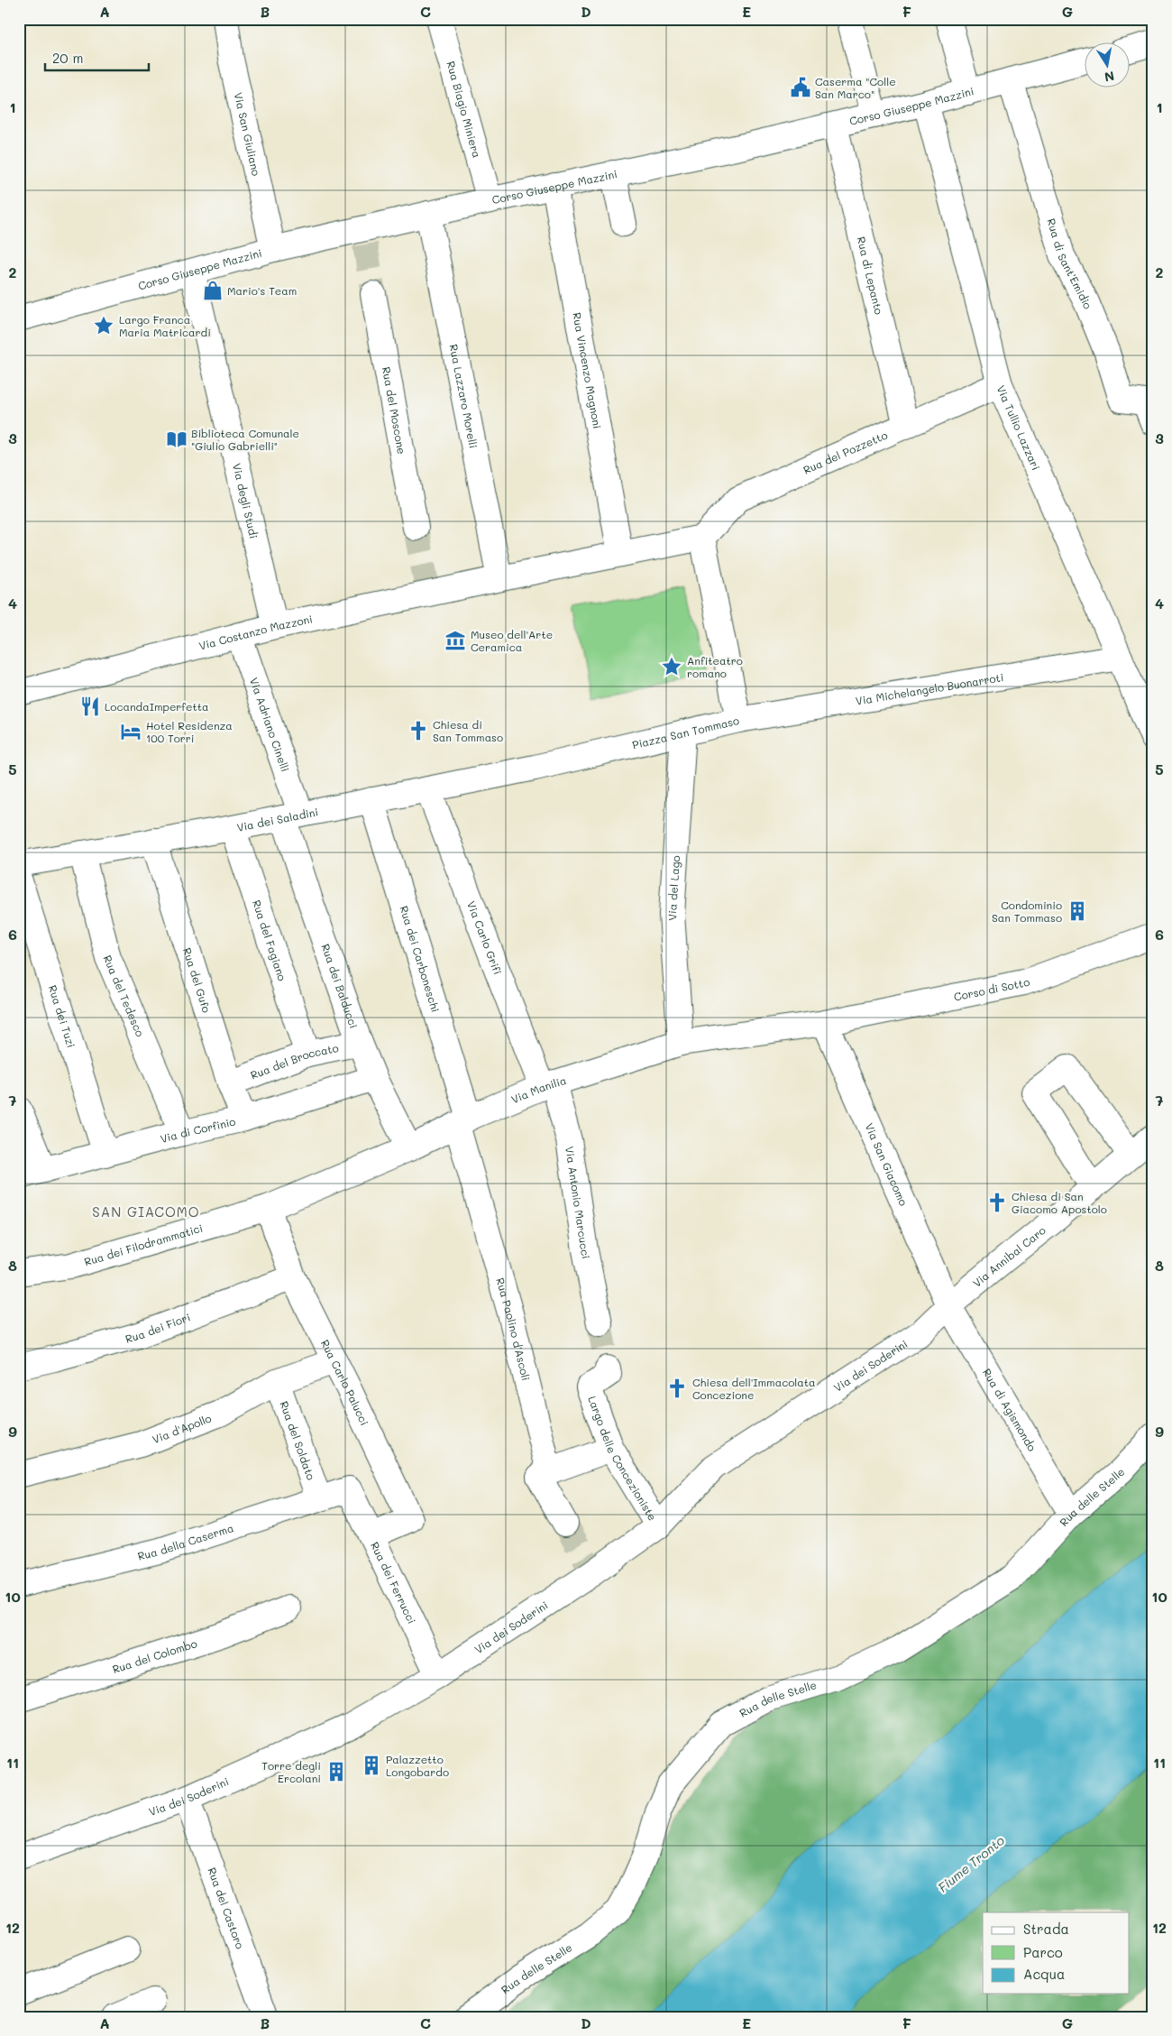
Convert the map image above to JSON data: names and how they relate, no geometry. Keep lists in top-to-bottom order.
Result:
{
  "streets": {
    "street": [
      "Corso Giuseppe Mazzini",
      "Rua Biagio Miniera",
      "Via San Giuliano",
      "Rua di Sant'Emidio",
      "Rua di Lepanto",
      "Rua Vincenzo Magnoni",
      "Rua Lazzaro Morelli",
      "Rua del Moscone",
      "Via Tullio Lazzari",
      "Rua del Pozzetto",
      "Via degli Studi",
      "Via Costanzo Mazzoni",
      "Via Michelangelo Buonarroti",
      "Via Adriano Cinelli",
      "Piazza San Tommaso",
      "Via dei Saladini",
      "Via del Lago",
      "Via Carlo Grifi",
      "Rua del Fagiano",
      "Rua dei Carboneschi",
      "Rua del Gufo",
      "Rua dei Balducci",
      "Corso di Sotto",
      "Rua del Tedesco",
      "Rua dei Tuzi",
      "Rua del Broccato",
      "Via Manilia",
      "Via di Corfinio",
      "Via San Giacomo",
      "Via Antonio Marcucci",
      "Rua dei Filodrammatici",
      "Via Annibal Caro",
      "Rua dei Fiori",
      "Rua Paolino d'Ascoli",
      "Via dei Soderini",
      "Rua Carlo Palucci",
      "Rua di Agismondo",
      "Via d'Apollo",
      "Rua del Soldato",
      "Largo delle Concezioniste",
      "Rua delle Stelle",
      "Rua della Caserma",
      "Rua dei Ferrucci",
      "Rua del Colombo",
      "Rua del Castoro"
    ]
  },
  "crossings": [
    ["Corso Giuseppe Mazzini", "Rua Biagio Miniera"],
    ["Corso Giuseppe Mazzini", "Via San Giuliano"],
    ["Corso Giuseppe Mazzini", "Rua di Sant'Emidio"],
    ["Corso Giuseppe Mazzini", "Rua di Lepanto"],
    ["Corso Giuseppe Mazzini", "Rua Vincenzo Magnoni"],
    ["Corso Giuseppe Mazzini", "Rua Lazzaro Morelli"],
    ["Corso Giuseppe Mazzini", "Via Tullio Lazzari"],
    ["Corso Giuseppe Mazzini", "Via degli Studi"],
    ["Rua di Lepanto", "Rua del Pozzetto"],
    ["Rua Lazzaro Morelli", "Via Costanzo Mazzoni"],
    ["Via Tullio Lazzari", "Rua del Pozzetto"],
    ["Via Tullio Lazzari", "Via Michelangelo Buonarroti"],
    ["Rua del Pozzetto", "Piazza San Tommaso"],
    ["Via degli Studi", "Via Costanzo Mazzoni"],
    ["Via Costanzo Mazzoni", "Via Adriano Cinelli"],
    ["Via Michelangelo Buonarroti", "Piazza San Tommaso"],
    ["Via Adriano Cinelli", "Via dei Saladini"],
    ["Via Adriano Cinelli", "Rua dei Balducci"],
    ["Piazza San Tommaso", "Via dei Saladini"],
    ["Piazza San Tommaso", "Via del Lago"],
    ["Via dei Saladini", "Via Carlo Grifi"],
    ["Via dei Saladini", "Rua del Fagiano"],
    ["Via dei Saladini", "Rua dei Carboneschi"],
    ["Via dei Saladini", "Rua del Gufo"],
    ["Via dei Saladini", "Rua dei Balducci"],
    ["Via dei Saladini", "Rua del Tedesco"],
    ["Via del Lago", "Via Manilia"],
    ["Via Carlo Grifi", "Via Manilia"],
    ["Via Carlo Grifi", "Via Antonio Marcucci"],
    ["Rua del Fagiano", "Rua del Broccato"],
    ["Rua dei Carboneschi", "Via Manilia"],
    ["Rua dei Carboneschi", "Rua Paolino d'Ascoli"],
    ["Rua del Gufo", "Rua del Broccato"],
    ["Rua del Gufo", "Via di Corfinio"],
    ["Rua dei Balducci", "Rua del Broccato"],
    ["Rua dei Balducci", "Via Manilia"],
    ["Rua dei Balducci", "Via di Corfinio"],
    ["Corso di Sotto", "Via Manilia"],
    ["Corso di Sotto", "Via San Giacomo"],
    ["Rua del Tedesco", "Via di Corfinio"],
    ["Rua dei Tuzi", "Via di Corfinio"],
    ["Via Manilia", "Via San Giacomo"],
    ["Via Manilia", "Via Antonio Marcucci"],
    ["Via Manilia", "Rua dei Filodrammatici"],
    ["Via Manilia", "Rua Paolino d'Ascoli"],
    ["Via Manilia", "Rua Carlo Palucci"],
    ["Via San Giacomo", "Via Annibal Caro"],
    ["Via San Giacomo", "Via dei Soderini"],
    ["Via San Giacomo", "Rua di Agismondo"],
    ["Rua dei Filodrammatici", "Rua Carlo Palucci"],
    ["Via Annibal Caro", "Via dei Soderini"],
    ["Via Annibal Caro", "Rua di Agismondo"],
    ["Rua dei Fiori", "Rua Carlo Palucci"],
    ["Via dei Soderini", "Rua di Agismondo"],
    ["Via dei Soderini", "Largo delle Concezioniste"],
    ["Via dei Soderini", "Rua dei Ferrucci"],
    ["Via dei Soderini", "Rua del Castoro"],
    ["Rua Carlo Palucci", "Via d'Apollo"],
    ["Rua Carlo Palucci", "Rua dei Ferrucci"],
    ["Rua di Agismondo", "Rua delle Stelle"],
    ["Via d'Apollo", "Rua del Soldato"],
    ["Rua del Soldato", "Rua della Caserma"],
    ["Rua della Caserma", "Rua dei Ferrucci"]
  ],
  "districts": ["SAN GIACOMO"],
  "water": ["Fiume Tronto"],
  "places": {
    "public building": ["Caserma \"Colle San Marco\""],
    "shop": ["Mario's Team"],
    "place": ["Largo Franca Maria Matricardi", "Anfiteatro romano"],
    "library": ["Biblioteca Comunale \"Giulio Gabrielli\""],
    "museum": ["Museo dell'Arte Ceramica"],
    "restaurant": ["LocandaImperfetta"],
    "church": ["Chiesa di San Tommaso", "Chiesa di San Giacomo Apostolo", "Chiesa dell'Immacolata Concezione"],
    "hotel": ["Hotel Residenza 100 Torri"],
    "building": ["Condominio San Tommaso", "Palazzetto Longobardo", "Torre degli Ercolani"]
  },
  "legend": ["Strada", "Parco", "Acqua"],
  "scale_bar": "20 m",
  "north": "bottom",
  "grid": {
    "columns": [
      "A",
      "B",
      "C",
      "D",
      "E",
      "F",
      "G"
    ],
    "rows": [
      "1",
      "2",
      "3",
      "4",
      "5",
      "6",
      "7",
      "8",
      "9",
      "10",
      "11",
      "12"
    ]
  }
}
